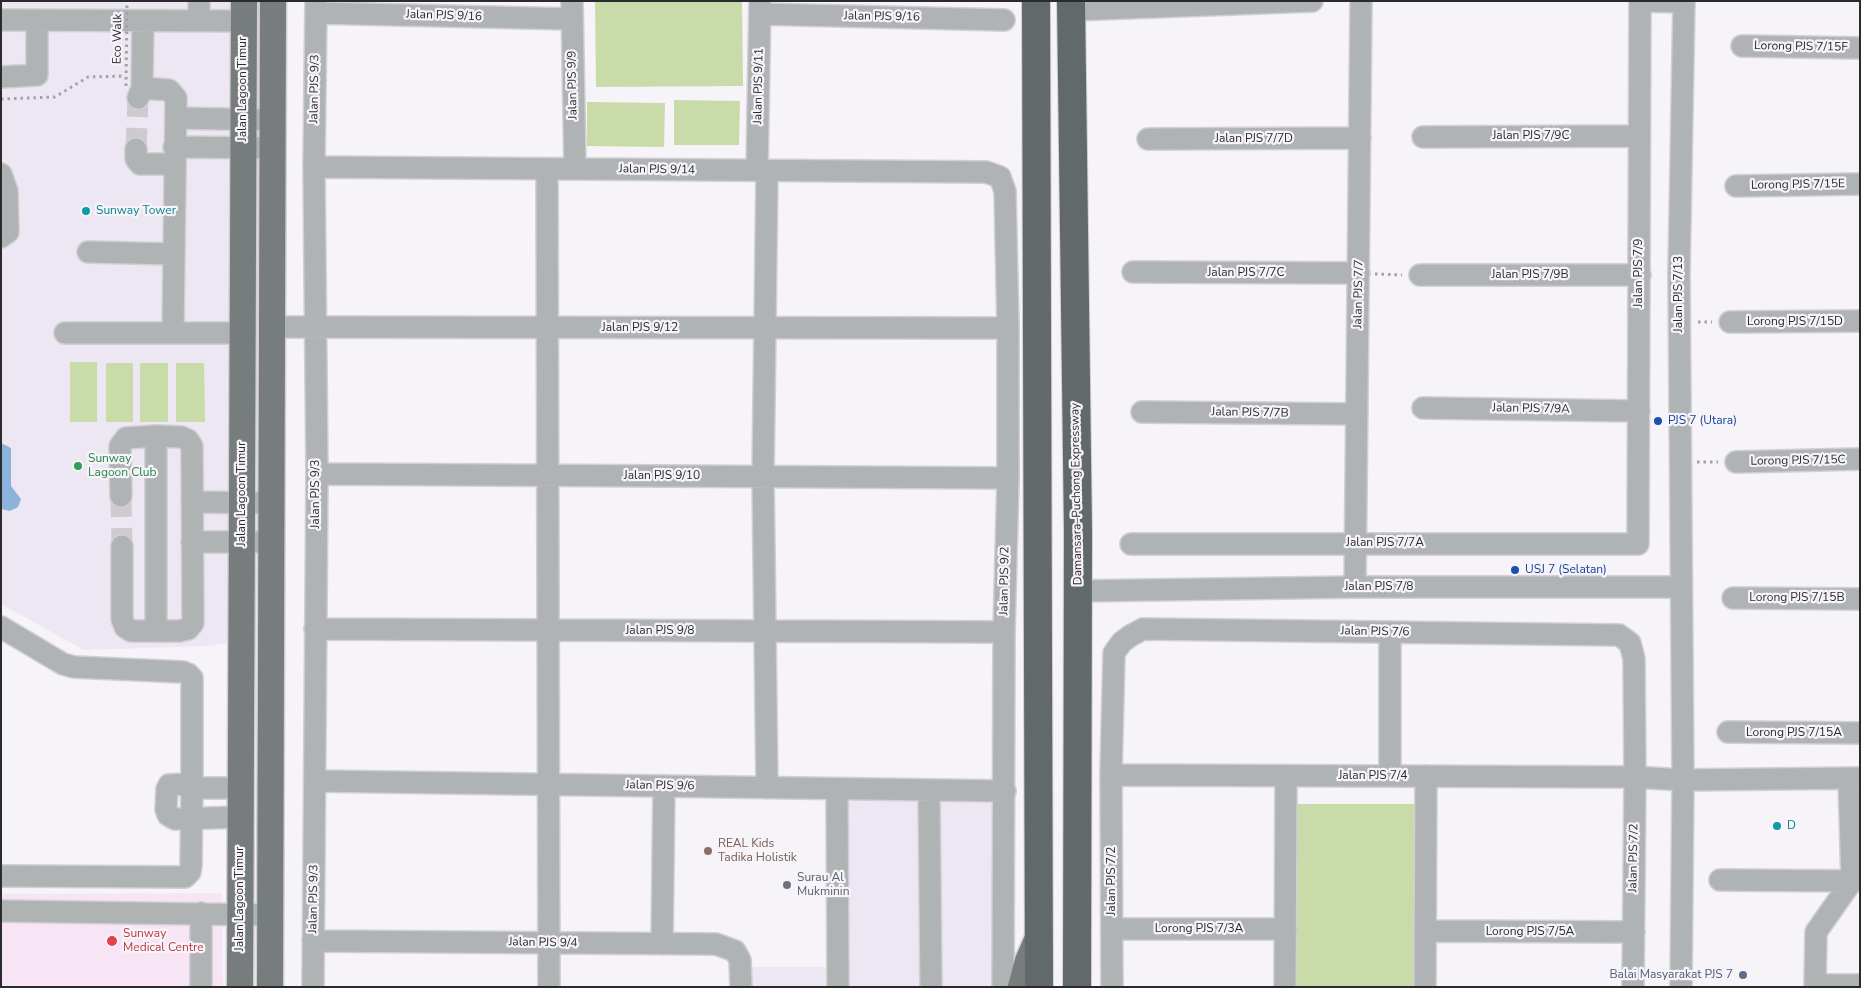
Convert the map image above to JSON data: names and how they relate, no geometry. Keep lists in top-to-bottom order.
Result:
{
  "streets": {
    "highway": ["Damansara–Puchong Expressway"],
    "main road": ["Jalan Lagoon Timur"],
    "street": [
      "Jalan PJS 9/16",
      "Lorong PJS 7/15F",
      "Jalan PJS 9/9",
      "Jalan PJS 9/11",
      "Jalan PJS 9/3",
      "Jalan PJS 7/9C",
      "Jalan PJS 7/7D",
      "Jalan PJS 9/14",
      "Lorong PJS 7/15E",
      "Jalan PJS 7/7C",
      "Jalan PJS 7/9",
      "Jalan PJS 7/9B",
      "Jalan PJS 7/7",
      "Jalan PJS 7/13",
      "Lorong PJS 7/15D",
      "Jalan PJS 9/12",
      "Jalan PJS 7/9A",
      "Jalan PJS 7/7B",
      "Lorong PJS 7/15C",
      "Jalan PJS 9/10",
      "Jalan PJS 7/7A",
      "Jalan PJS 9/2",
      "Jalan PJS 7/8",
      "Lorong PJS 7/15B",
      "Jalan PJS 9/8",
      "Jalan PJS 7/6",
      "Lorong PJS 7/15A",
      "Jalan PJS 7/4",
      "Jalan PJS 9/6",
      "Jalan PJS 7/2",
      "Lorong PJS 7/3A",
      "Lorong PJS 7/5A",
      "Jalan PJS 9/4"
    ],
    "path": ["Eco Walk"]
  },
  "crossings": [
    ["Jalan PJS 9/16", "Jalan PJS 9/9"],
    ["Jalan PJS 9/16", "Jalan PJS 9/11"],
    ["Jalan PJS 9/16", "Jalan PJS 9/3"],
    ["Jalan PJS 9/9", "Jalan PJS 9/14"],
    ["Jalan PJS 9/11", "Jalan PJS 9/14"],
    ["Jalan PJS 9/11", "Jalan PJS 9/12"],
    ["Jalan PJS 9/11", "Jalan PJS 9/10"],
    ["Jalan PJS 9/11", "Jalan PJS 9/8"],
    ["Jalan PJS 9/11", "Jalan PJS 9/6"],
    ["Jalan PJS 9/3", "Jalan PJS 9/14"],
    ["Jalan PJS 9/3", "Jalan PJS 9/12"],
    ["Jalan PJS 9/3", "Jalan PJS 9/10"],
    ["Jalan PJS 9/3", "Jalan PJS 9/8"],
    ["Jalan PJS 9/3", "Jalan PJS 9/6"],
    ["Jalan PJS 9/3", "Jalan PJS 9/4"],
    ["Jalan PJS 7/9C", "Jalan PJS 7/9"],
    ["Jalan PJS 7/7D", "Jalan PJS 7/7"],
    ["Jalan PJS 9/14", "Jalan PJS 9/2"],
    ["Jalan PJS 7/7C", "Jalan PJS 7/7"],
    ["Jalan PJS 7/9", "Jalan PJS 7/9B"],
    ["Jalan PJS 7/9", "Jalan PJS 7/9A"],
    ["Jalan PJS 7/9", "Jalan PJS 7/7A"],
    ["Jalan PJS 7/7", "Jalan PJS 7/7B"],
    ["Jalan PJS 7/7", "Jalan PJS 7/7A"],
    ["Jalan PJS 7/7", "Jalan PJS 7/8"],
    ["Jalan PJS 7/13", "Jalan PJS 7/8"],
    ["Jalan PJS 9/12", "Jalan PJS 9/2"],
    ["Jalan PJS 9/10", "Jalan PJS 9/2"],
    ["Damansara–Puchong Expressway", "Jalan PJS 7/8"],
    ["Jalan PJS 9/2", "Jalan PJS 9/8"],
    ["Jalan PJS 9/2", "Jalan PJS 9/6"],
    ["Jalan PJS 7/6", "Jalan PJS 7/4"],
    ["Jalan PJS 7/6", "Jalan PJS 7/2"],
    ["Jalan PJS 7/4", "Jalan PJS 7/2"],
    ["Jalan PJS 7/2", "Lorong PJS 7/3A"],
    ["Jalan PJS 7/2", "Lorong PJS 7/5A"]
  ],
  "places": [
    "Sunway Tower",
    "PJS 7 (Utara)",
    "Sunway Lagoon Club",
    "USJ 7 (Selatan)",
    "D",
    "REAL Kids Tadika Holistik",
    "Surau Al Mukminin",
    "Sunway Medical Centre",
    "Balai Masyarakat PJS 7"
  ]
}
